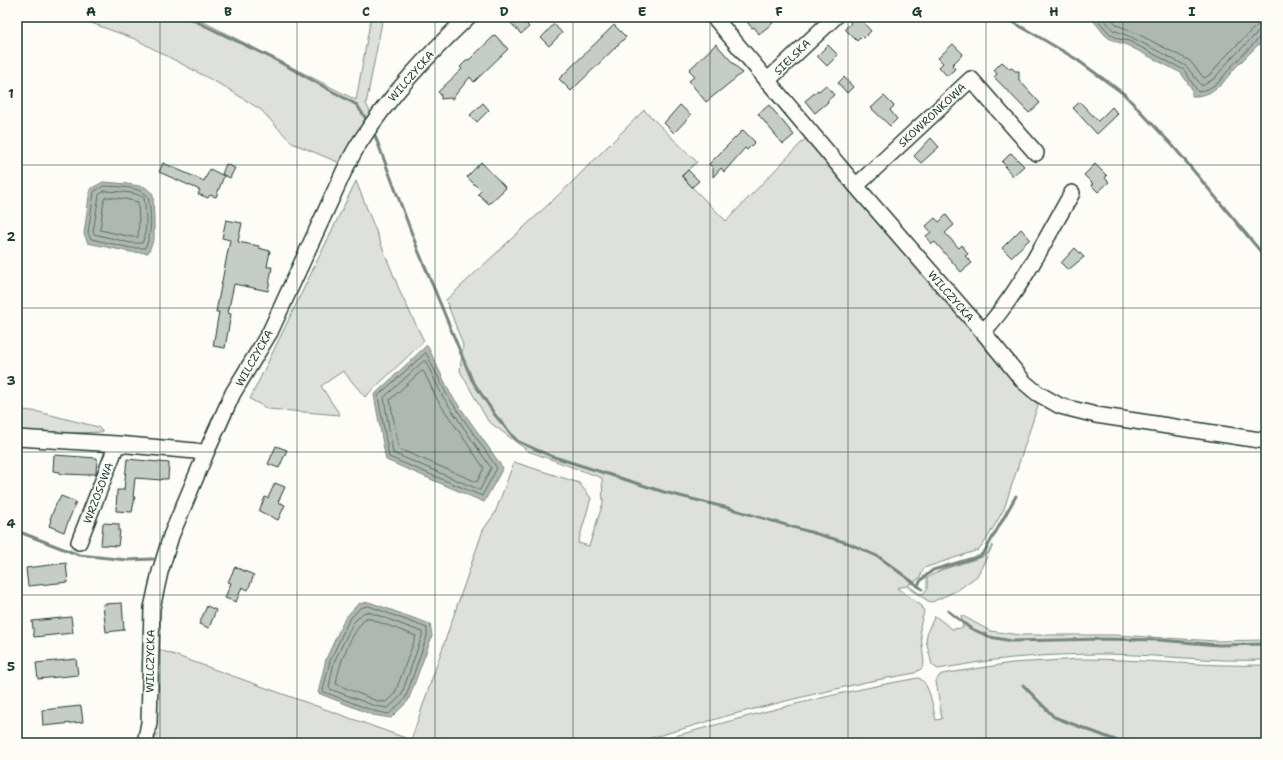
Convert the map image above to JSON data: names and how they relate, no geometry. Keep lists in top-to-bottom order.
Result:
{
  "streets": {
    "street": [
      "SIELSKA",
      "WILCZYCKA",
      "SKOWRONKOWA",
      "WRZOSOWA"
    ]
  },
  "crossings": [
    ["SIELSKA", "WILCZYCKA"],
    ["WILCZYCKA", "SKOWRONKOWA"]
  ],
  "grid": {
    "columns": [
      "A",
      "B",
      "C",
      "D",
      "E",
      "F",
      "G",
      "H",
      "I"
    ],
    "rows": [
      "1",
      "2",
      "3",
      "4",
      "5"
    ]
  }
}
